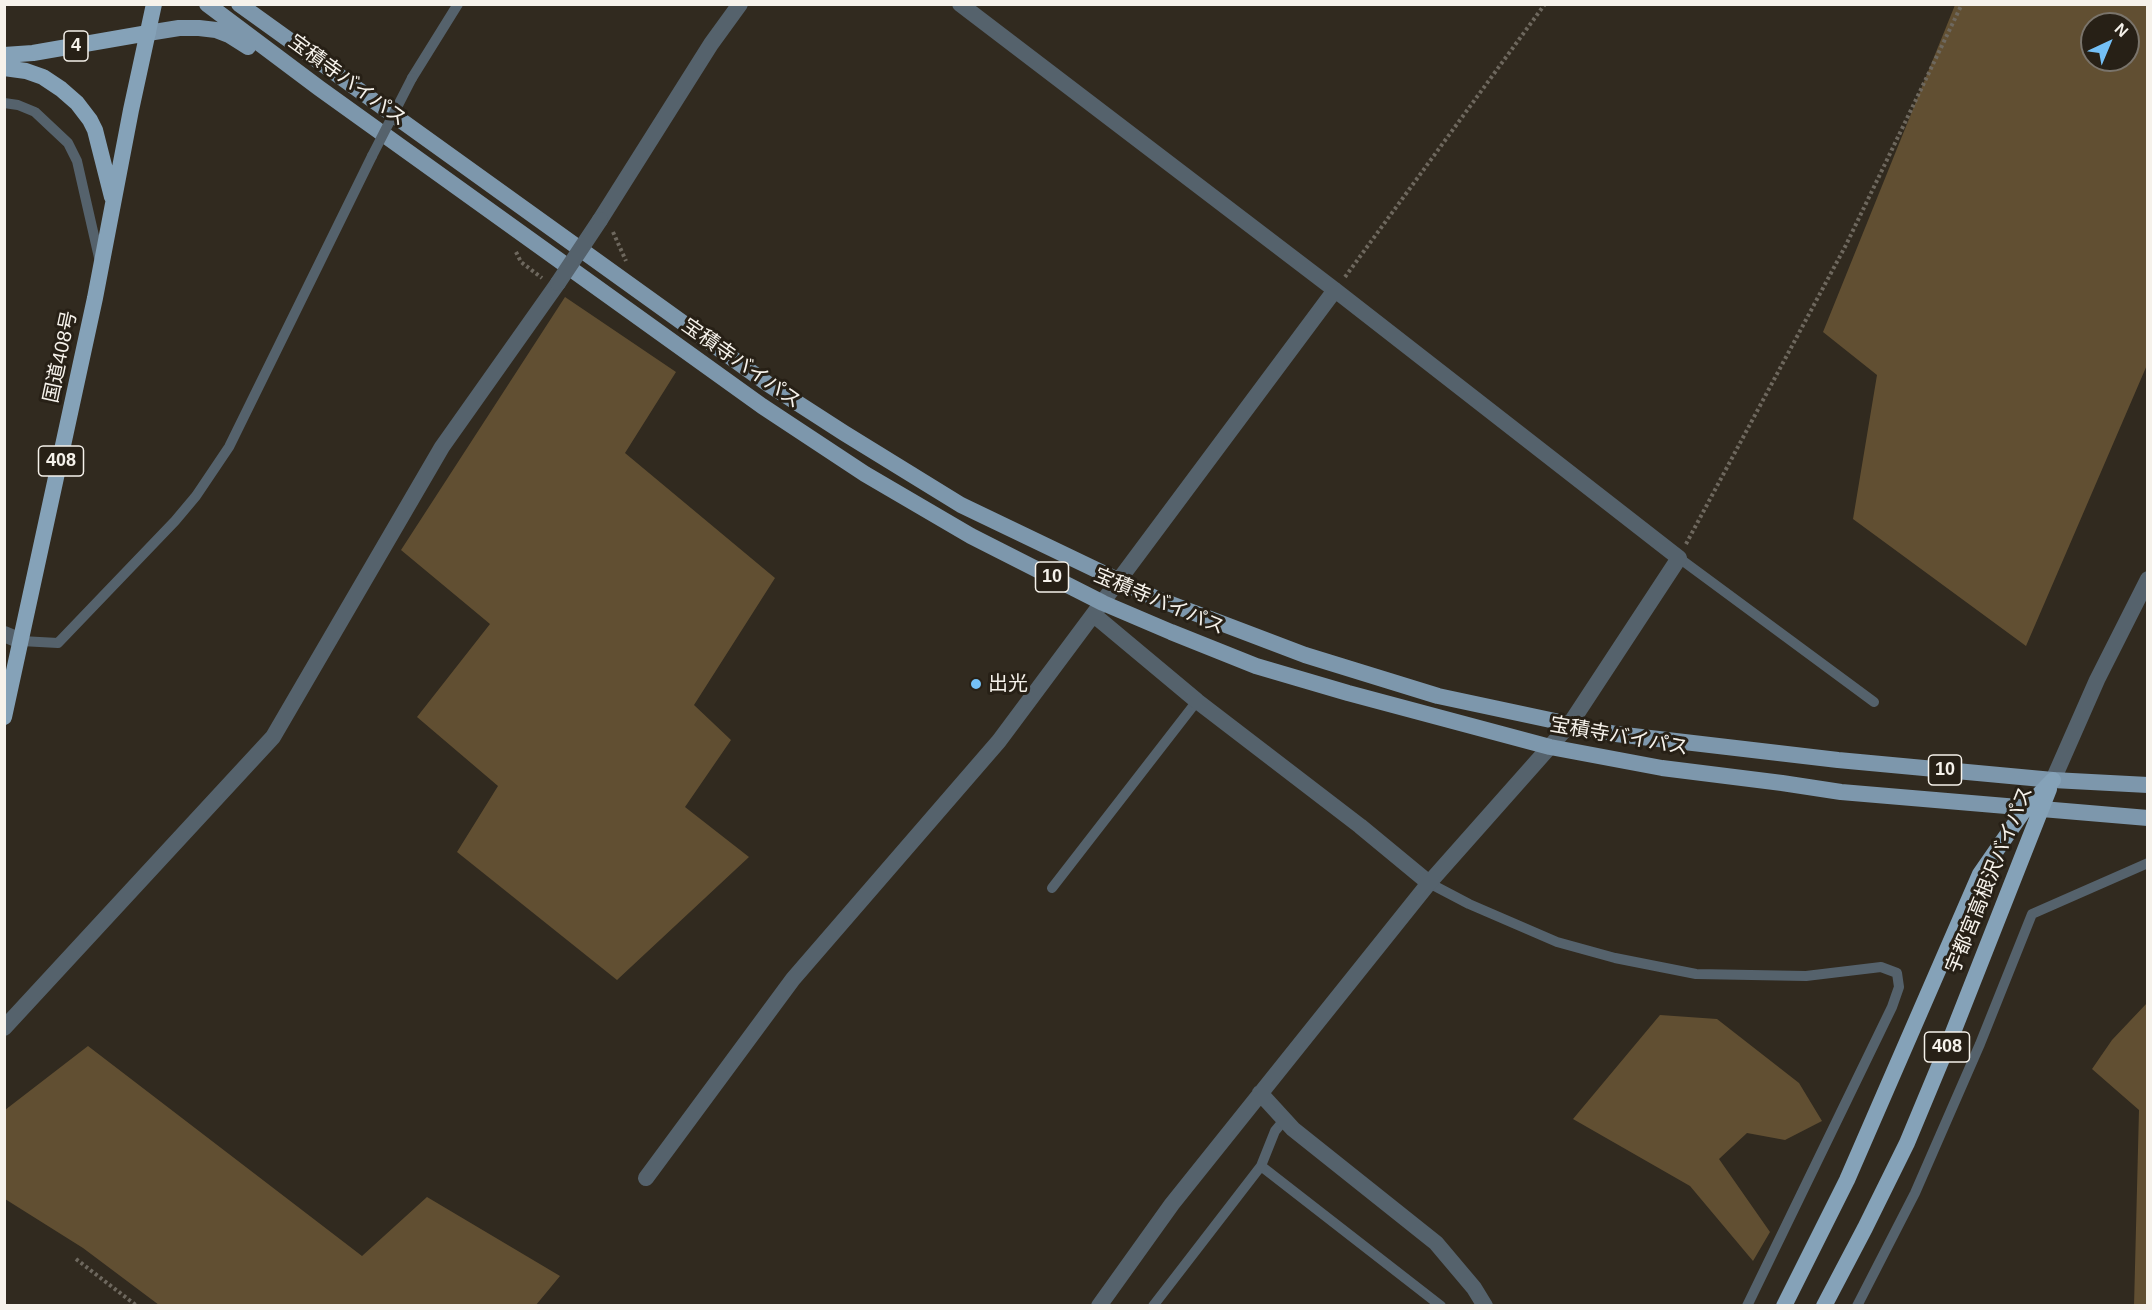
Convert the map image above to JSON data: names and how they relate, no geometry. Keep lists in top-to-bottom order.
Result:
{
  "streets": {
    "highway": [
      "4",
      "国道408号",
      "408",
      "宇都宮高根沢バイパス"
    ],
    "main road": ["宝積寺バイパス", "10"]
  },
  "crossings": [
    ["4", "国道408号"],
    ["宝積寺バイパス", "宇都宮高根沢バイパス"]
  ],
  "places": ["出光"],
  "north": "top right"
}
